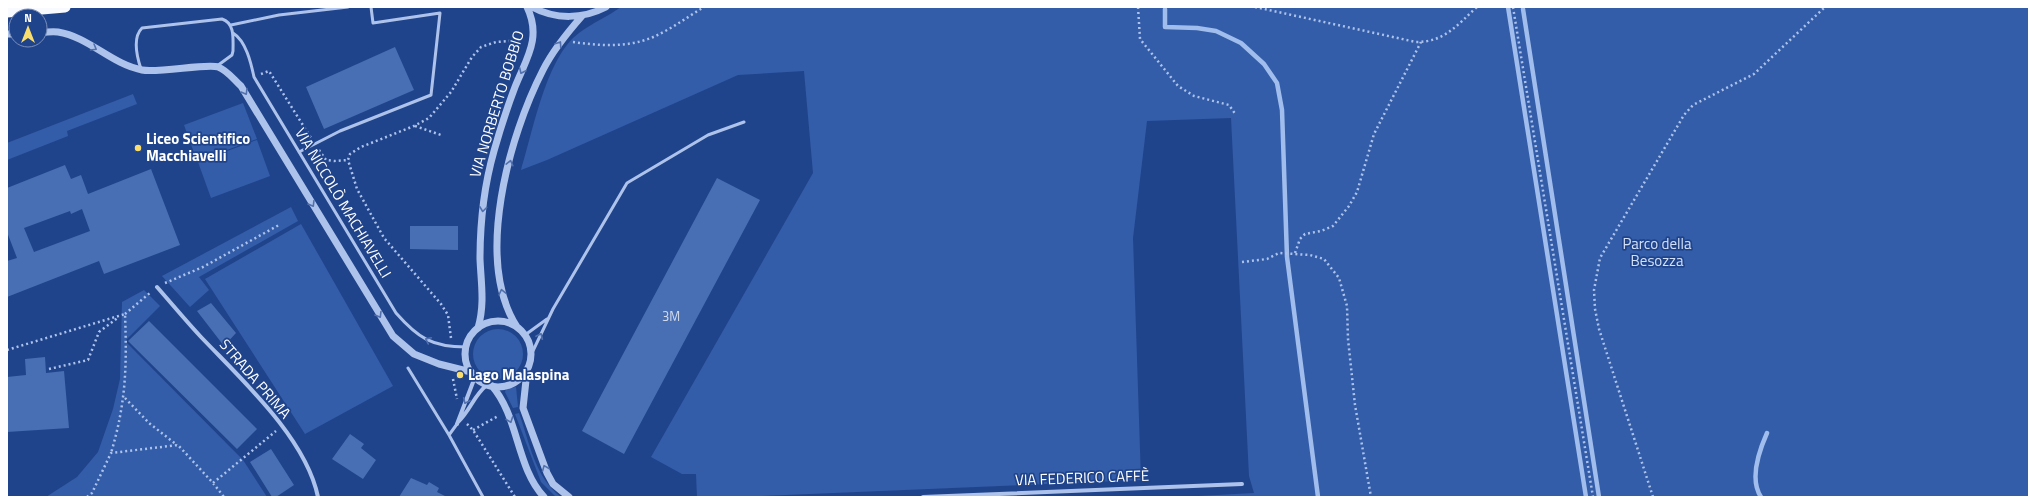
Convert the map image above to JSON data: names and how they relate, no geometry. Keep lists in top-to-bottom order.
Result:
{
  "streets": {
    "street": ["VIA NORBERTO BOBBIO", "STRADA PRIMA", "VIA FEDERICO CAFFÈ"],
    "lane": ["VIA NICCOLÒ MACHIAVELLI"]
  },
  "crossings": [
    ["VIA NORBERTO BOBBIO", "VIA NICCOLÒ MACHIAVELLI"]
  ],
  "one_way": ["VIA NICCOLÒ MACHIAVELLI"],
  "parks": ["Parco della Besozza"],
  "places": ["Liceo Scientifico Macchiavelli", "Lago Malaspina"],
  "house_numbers": ["3M"],
  "north": "top"
}
